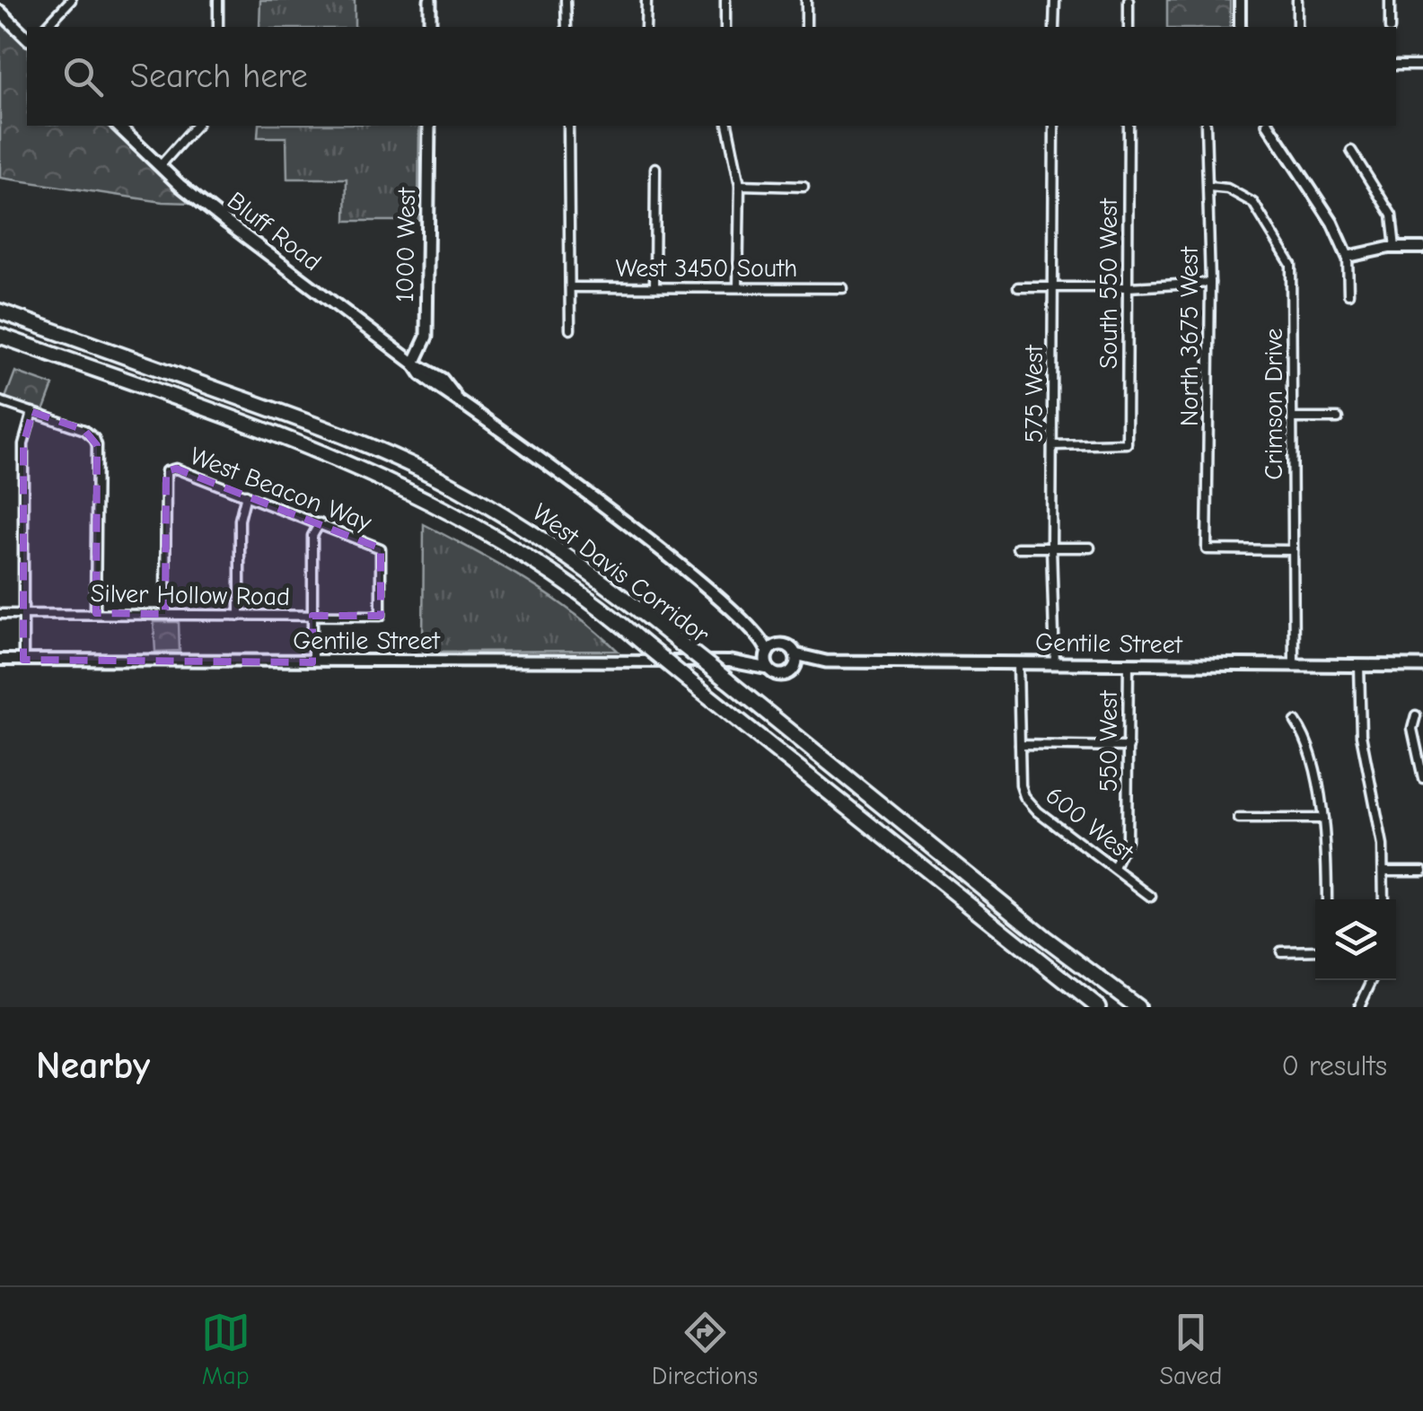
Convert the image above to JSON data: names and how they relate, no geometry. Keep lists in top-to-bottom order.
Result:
{
  "streets": {
    "highway": ["West Davis Corridor"],
    "main road": ["Bluff Road", "1000 West", "Gentile Street"],
    "street": [
      "West 3450 South",
      "South 550 West",
      "North 3675 West",
      "575 West",
      "Crimson Drive",
      "West Beacon Way",
      "Silver Hollow Road",
      "550 West",
      "600 West"
    ]
  },
  "crossings": [
    ["Bluff Road", "1000 West"],
    ["Bluff Road", "Gentile Street"],
    ["South 550 West", "575 West"],
    ["North 3675 West", "Crimson Drive"],
    ["575 West", "Gentile Street"],
    ["Crimson Drive", "Gentile Street"],
    ["West Beacon Way", "Silver Hollow Road"],
    ["Gentile Street", "550 West"],
    ["Gentile Street", "600 West"],
    ["550 West", "600 West"]
  ],
  "page": {
    "search": "Search here",
    "heading": ["Nearby", "0 results"],
    "nav": ["Map", "Directions", "Saved"]
  }
}
